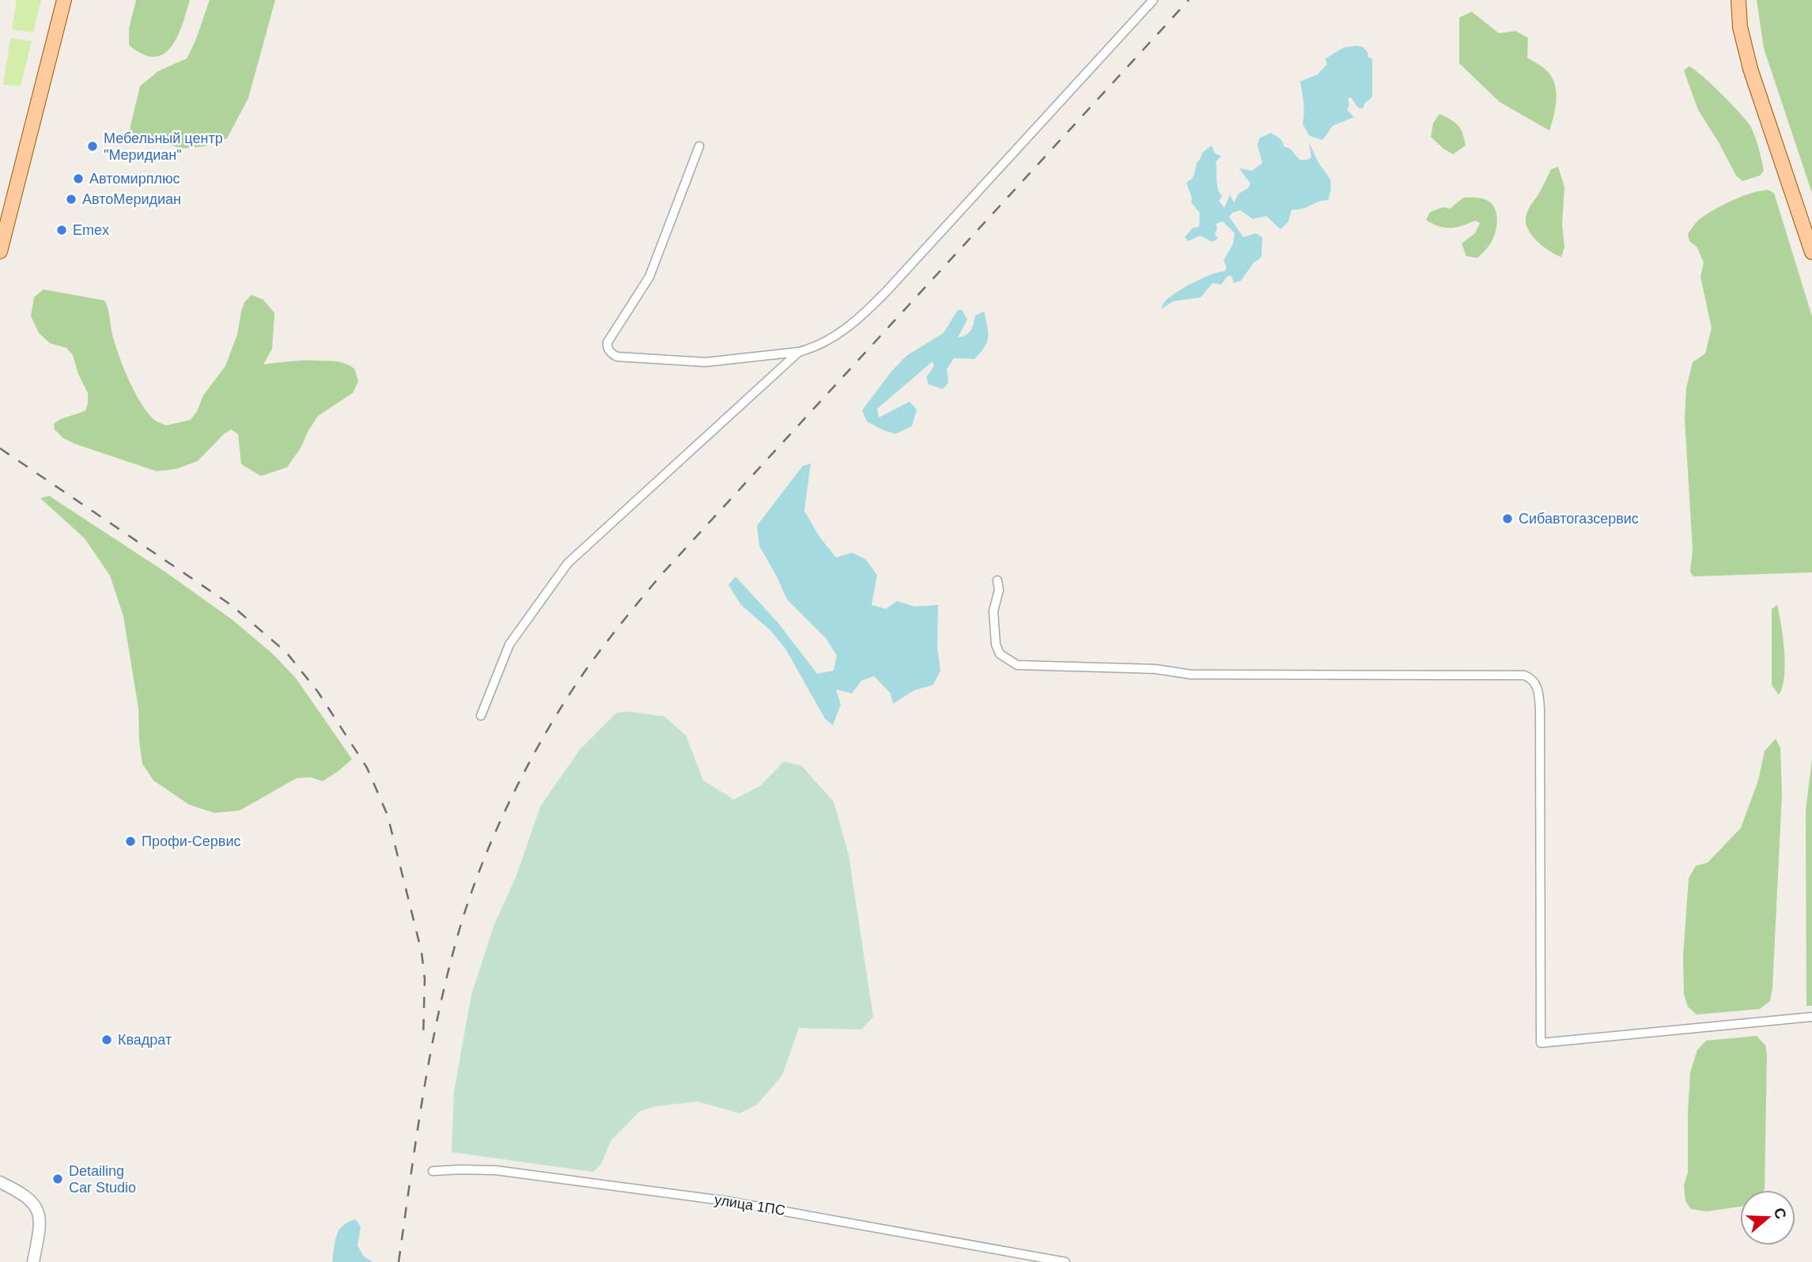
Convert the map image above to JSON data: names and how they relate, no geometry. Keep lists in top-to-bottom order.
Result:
{
  "streets": {
    "street": ["улица 1ПС"]
  },
  "places": [
    "Мебельный центр \"Меридиан\"",
    "Автомирплюс",
    "АвтоМеридиан",
    "Emex",
    "Сибавтогазсервис",
    "Профи-Сервис",
    "Квадрат",
    "Detailing Car Studio"
  ],
  "north": "right"
}
